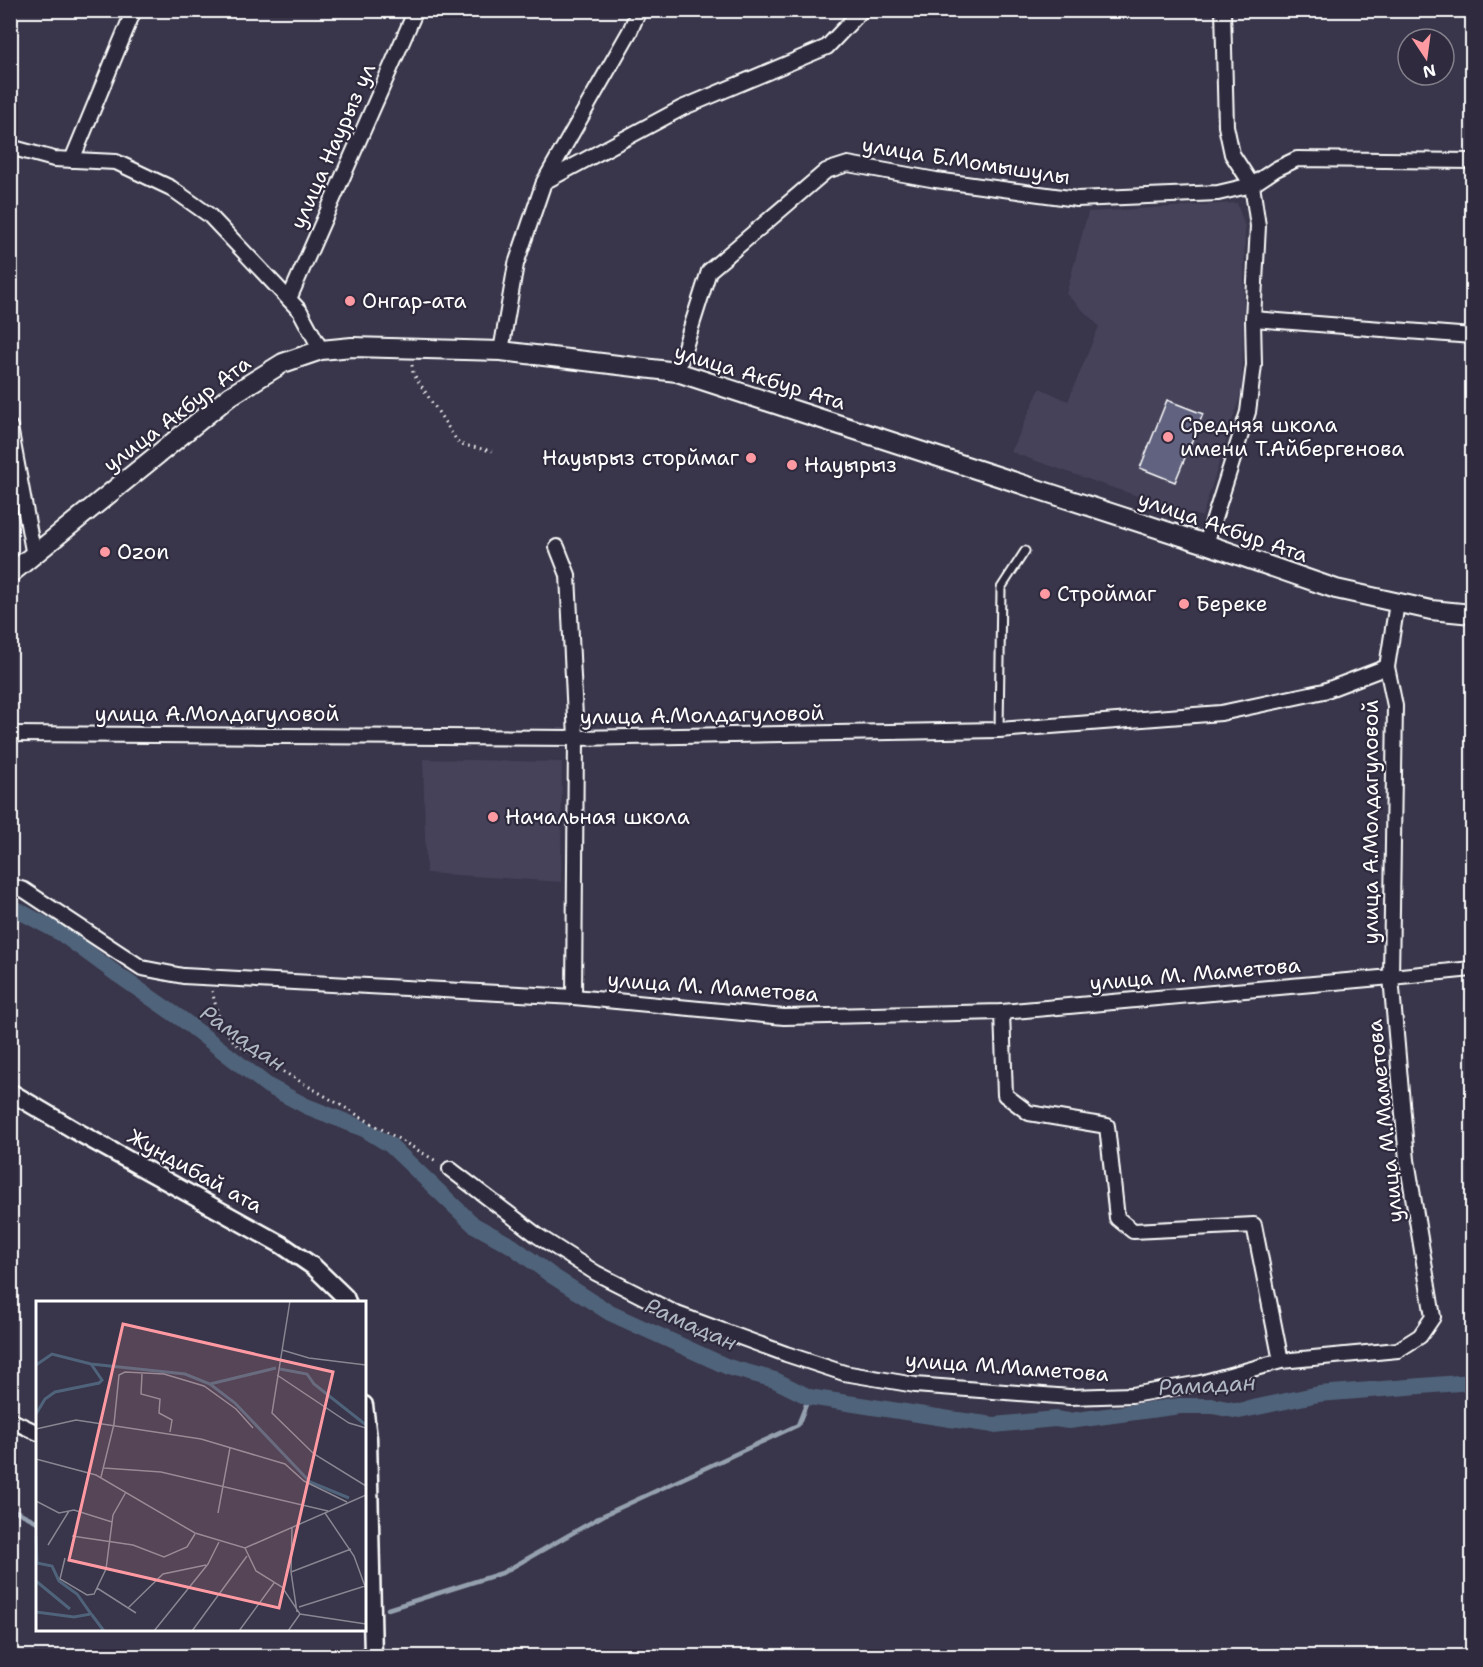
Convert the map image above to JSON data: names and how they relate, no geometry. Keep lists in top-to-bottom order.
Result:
{
  "streets": {
    "main road": ["улица Акбур Ата"],
    "street": [
      "улица Наурыз ул",
      "улица Б.Момышулы",
      "улица А.Молдагуловой",
      "улица М. Маметова",
      "улица М.Маметова",
      "Жундибай ата"
    ]
  },
  "crossings": [
    ["улица Б.Момышулы", "улица Акбур Ата"],
    ["улица Акбур Ата", "улица А.Молдагуловой"],
    ["улица А.Молдагуловой", "улица М. Маметова"],
    ["улица А.Молдагуловой", "улица М.Маметова"],
    ["улица М. Маметова", "улица М.Маметова"]
  ],
  "water": ["Рамадан"],
  "places": [
    "Онгар-ата",
    "Средняя школа имени Т.Айбергенова",
    "Науырыз сторймаг",
    "Науырыз",
    "Ozon",
    "Строймаг",
    "Береке",
    "Начальная школа"
  ],
  "north": "bottom"
}
